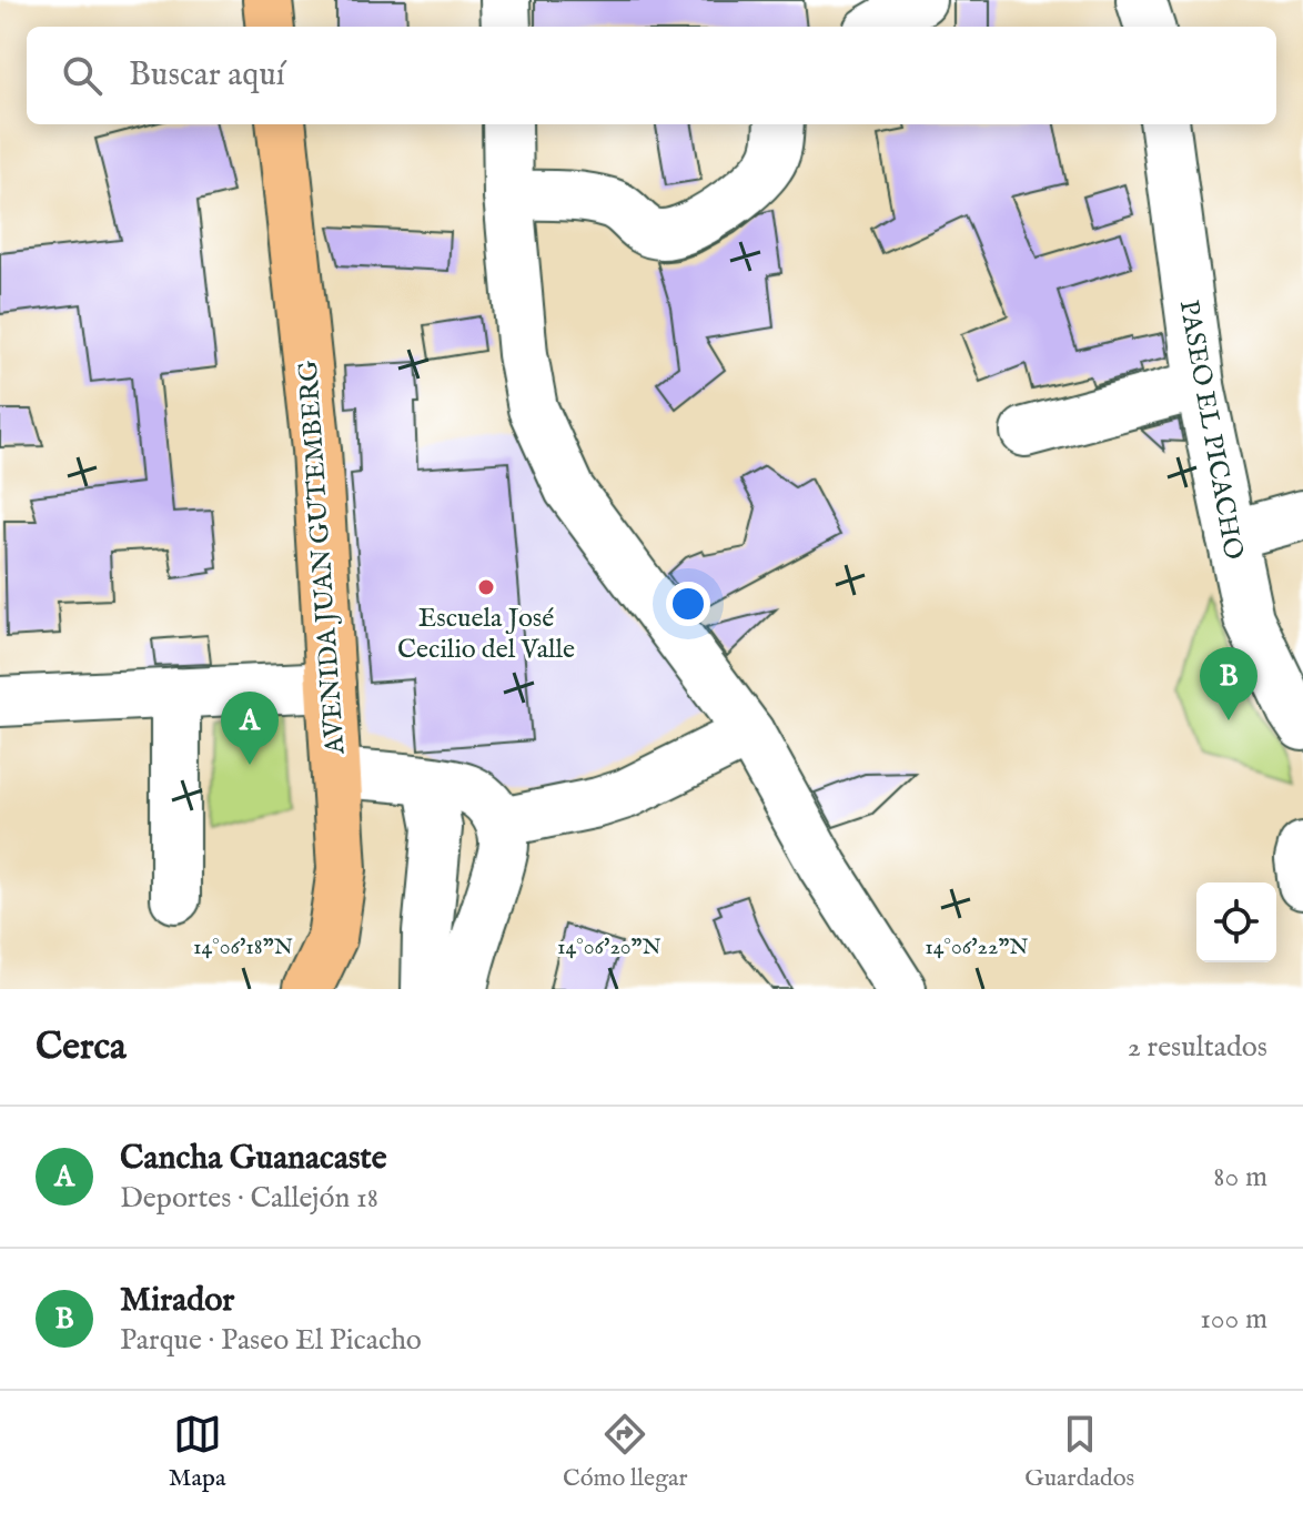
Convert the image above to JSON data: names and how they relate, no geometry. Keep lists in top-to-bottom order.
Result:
{
  "streets": {
    "main road": ["AVENIDA JUAN GUTEMBERG"],
    "street": ["PASEO EL PICACHO"]
  },
  "places": ["Escuela José Cecilio del Valle"],
  "page": {
    "search": "Buscar aquí",
    "pins": ["B", "A"],
    "heading": ["Cerca", "2 resultados"],
    "list": [
      {
        "mark": "A",
        "name": "Cancha Guanacaste",
        "note": "Deportes · Callejón 18",
        "value": "80 m"
      },
      {
        "mark": "B",
        "name": "Mirador",
        "note": "Parque · Paseo El Picacho",
        "value": "100 m"
      }
    ],
    "nav": ["Mapa", "Cómo llegar", "Guardados"]
  },
  "coordinates": ["14°06'18\"N", "14°06'20\"N", "14°06'22\"N"]
}
